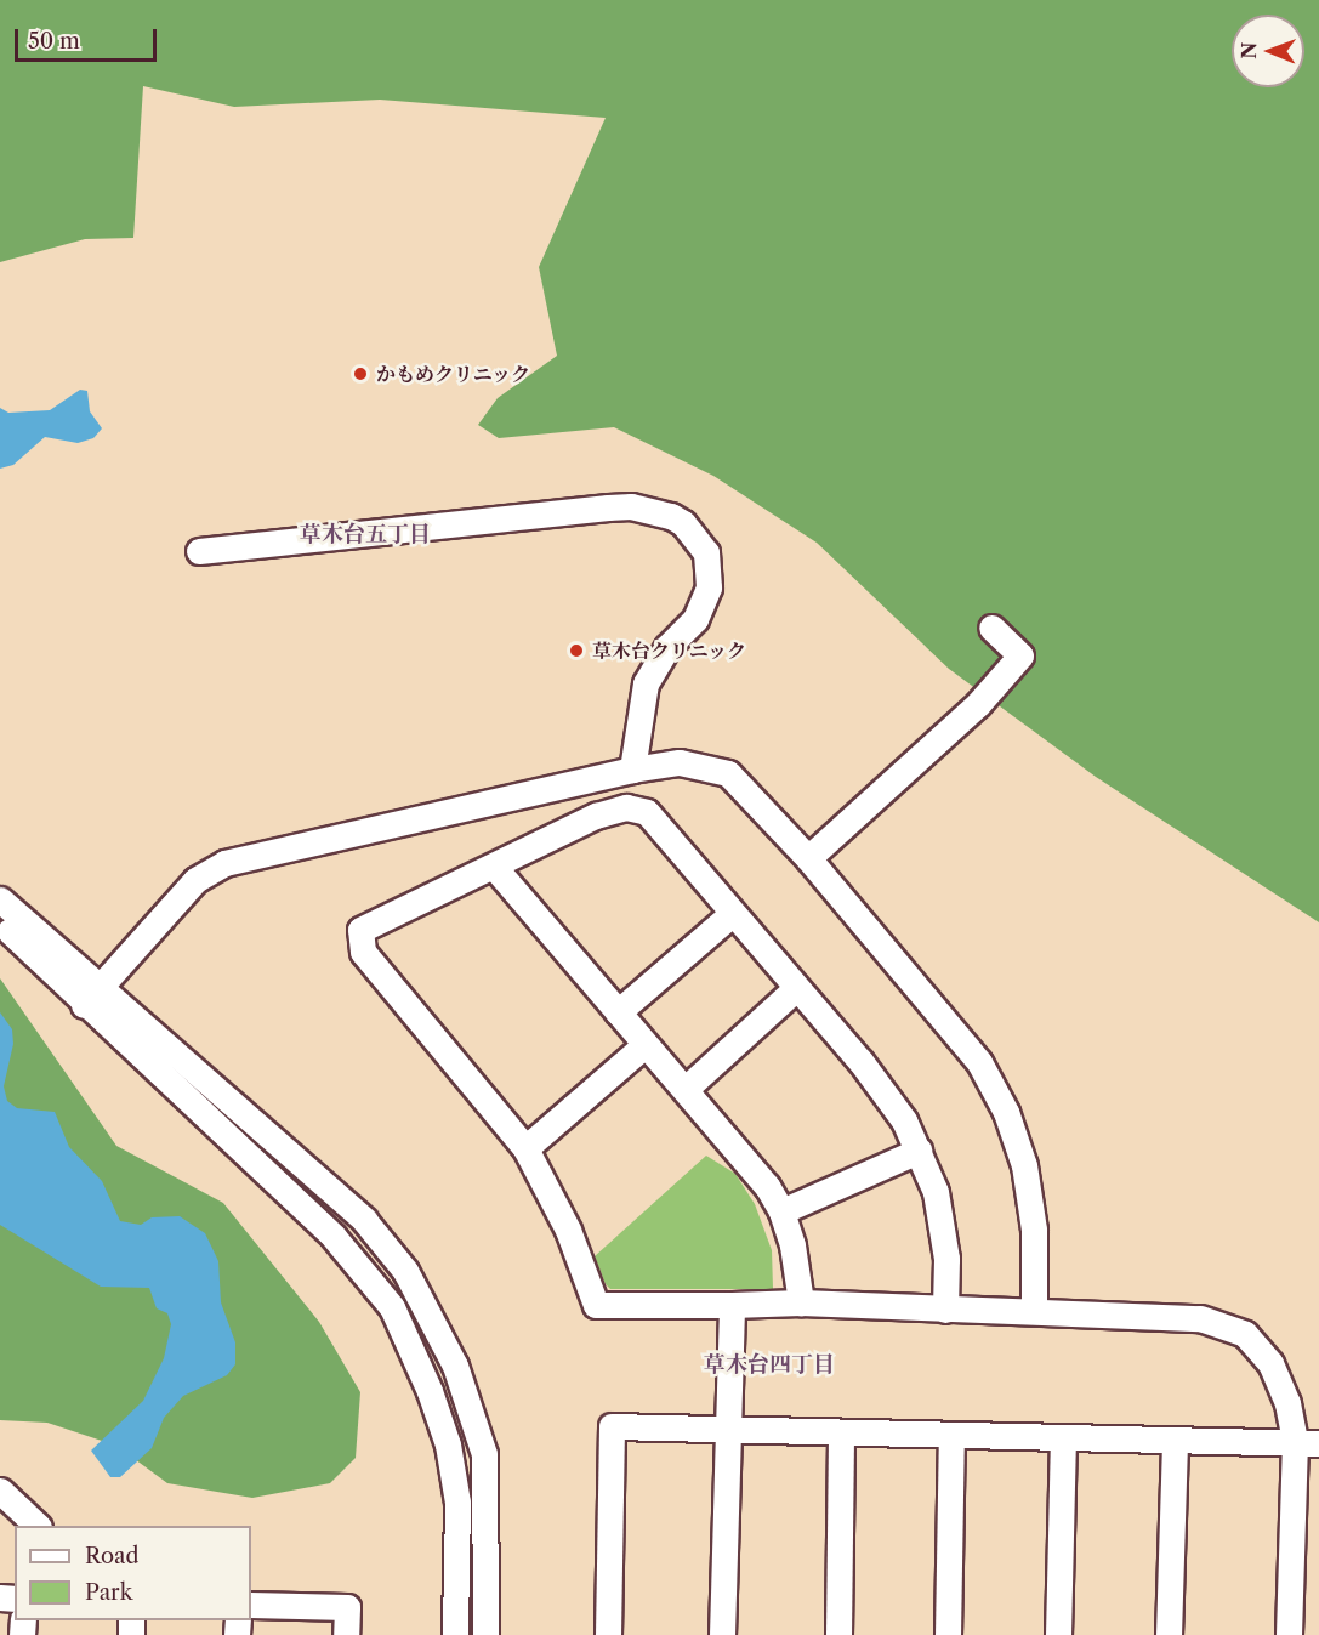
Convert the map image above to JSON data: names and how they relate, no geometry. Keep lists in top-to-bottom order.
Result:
{
  "districts": ["草木台五丁目", "草木台四丁目"],
  "places": ["かもめクリニック", "草木台クリニック"],
  "legend": ["Road", "Park"],
  "scale_bar": "50 m",
  "north": "left"
}
